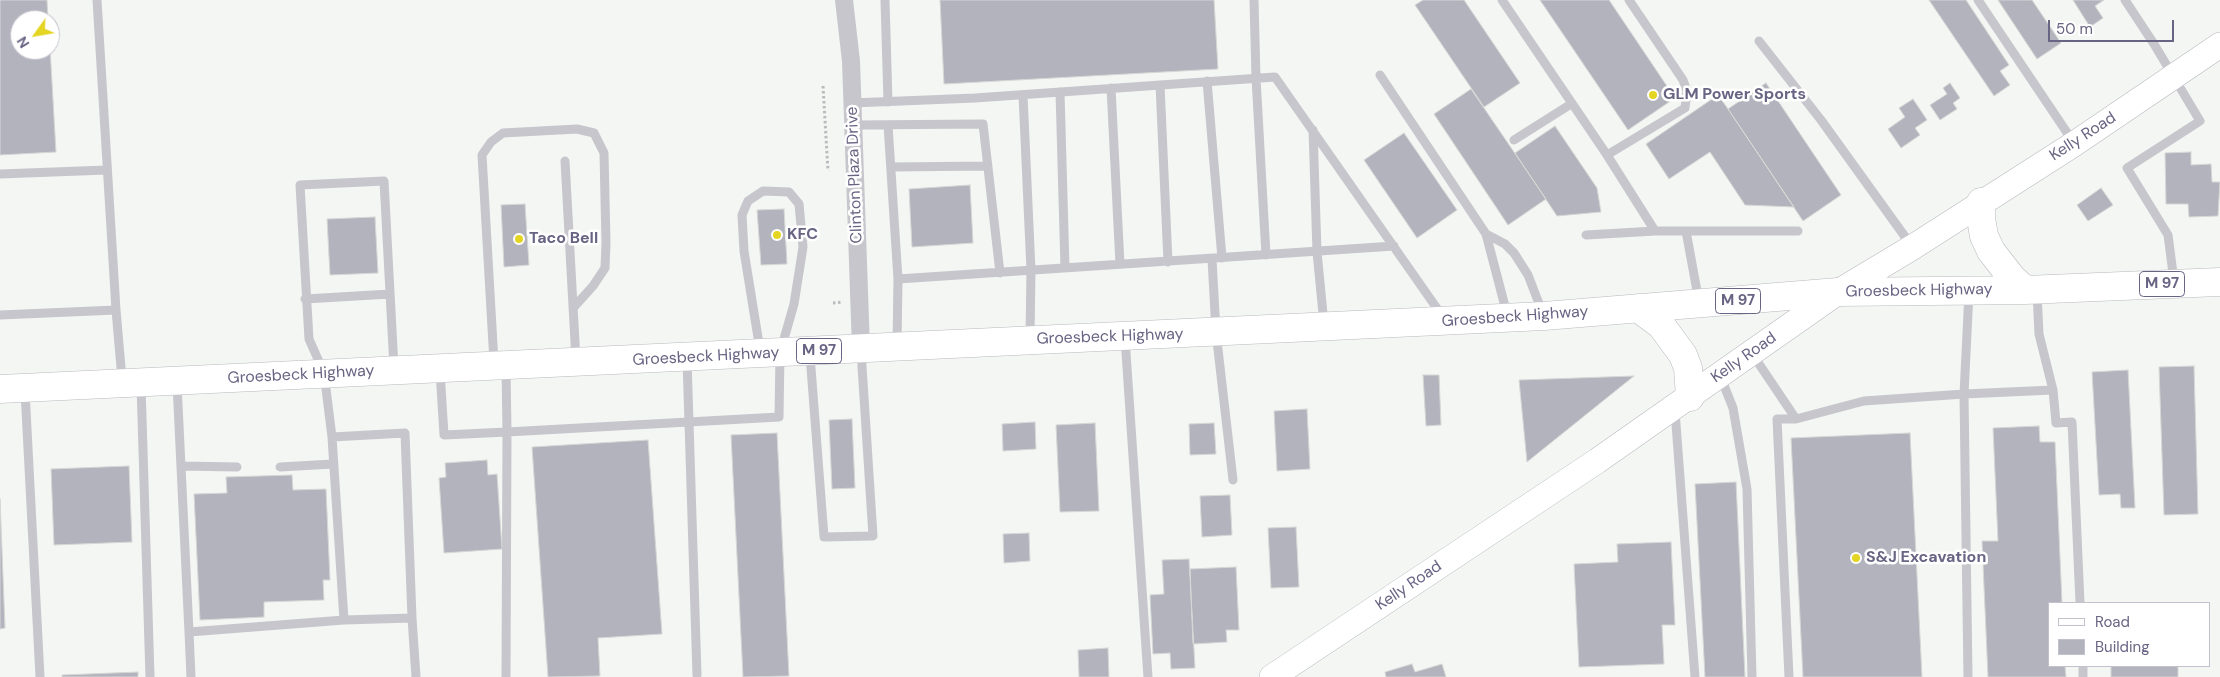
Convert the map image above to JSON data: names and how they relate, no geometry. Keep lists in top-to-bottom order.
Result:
{
  "streets": {
    "main road": ["M 97", "Groesbeck Highway"],
    "street": ["Kelly Road", "Clinton Plaza Drive"]
  },
  "crossings": [
    ["Kelly Road", "Groesbeck Highway"],
    ["Clinton Plaza Drive", "Groesbeck Highway"]
  ],
  "places": [
    "GLM Power Sports",
    "KFC",
    "Taco Bell",
    "S&J Excavation"
  ],
  "legend": ["Road", "Building"],
  "scale_bar": "50 m",
  "north": "bottom left"
}
